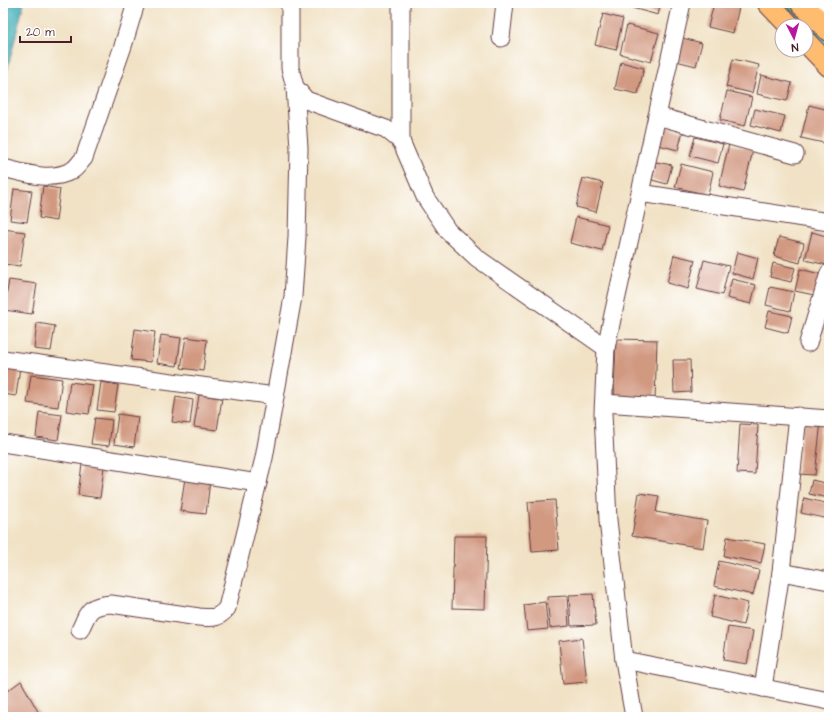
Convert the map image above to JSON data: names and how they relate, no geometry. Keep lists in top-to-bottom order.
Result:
{
  "scale_bar": "20 m",
  "north": "bottom"
}
